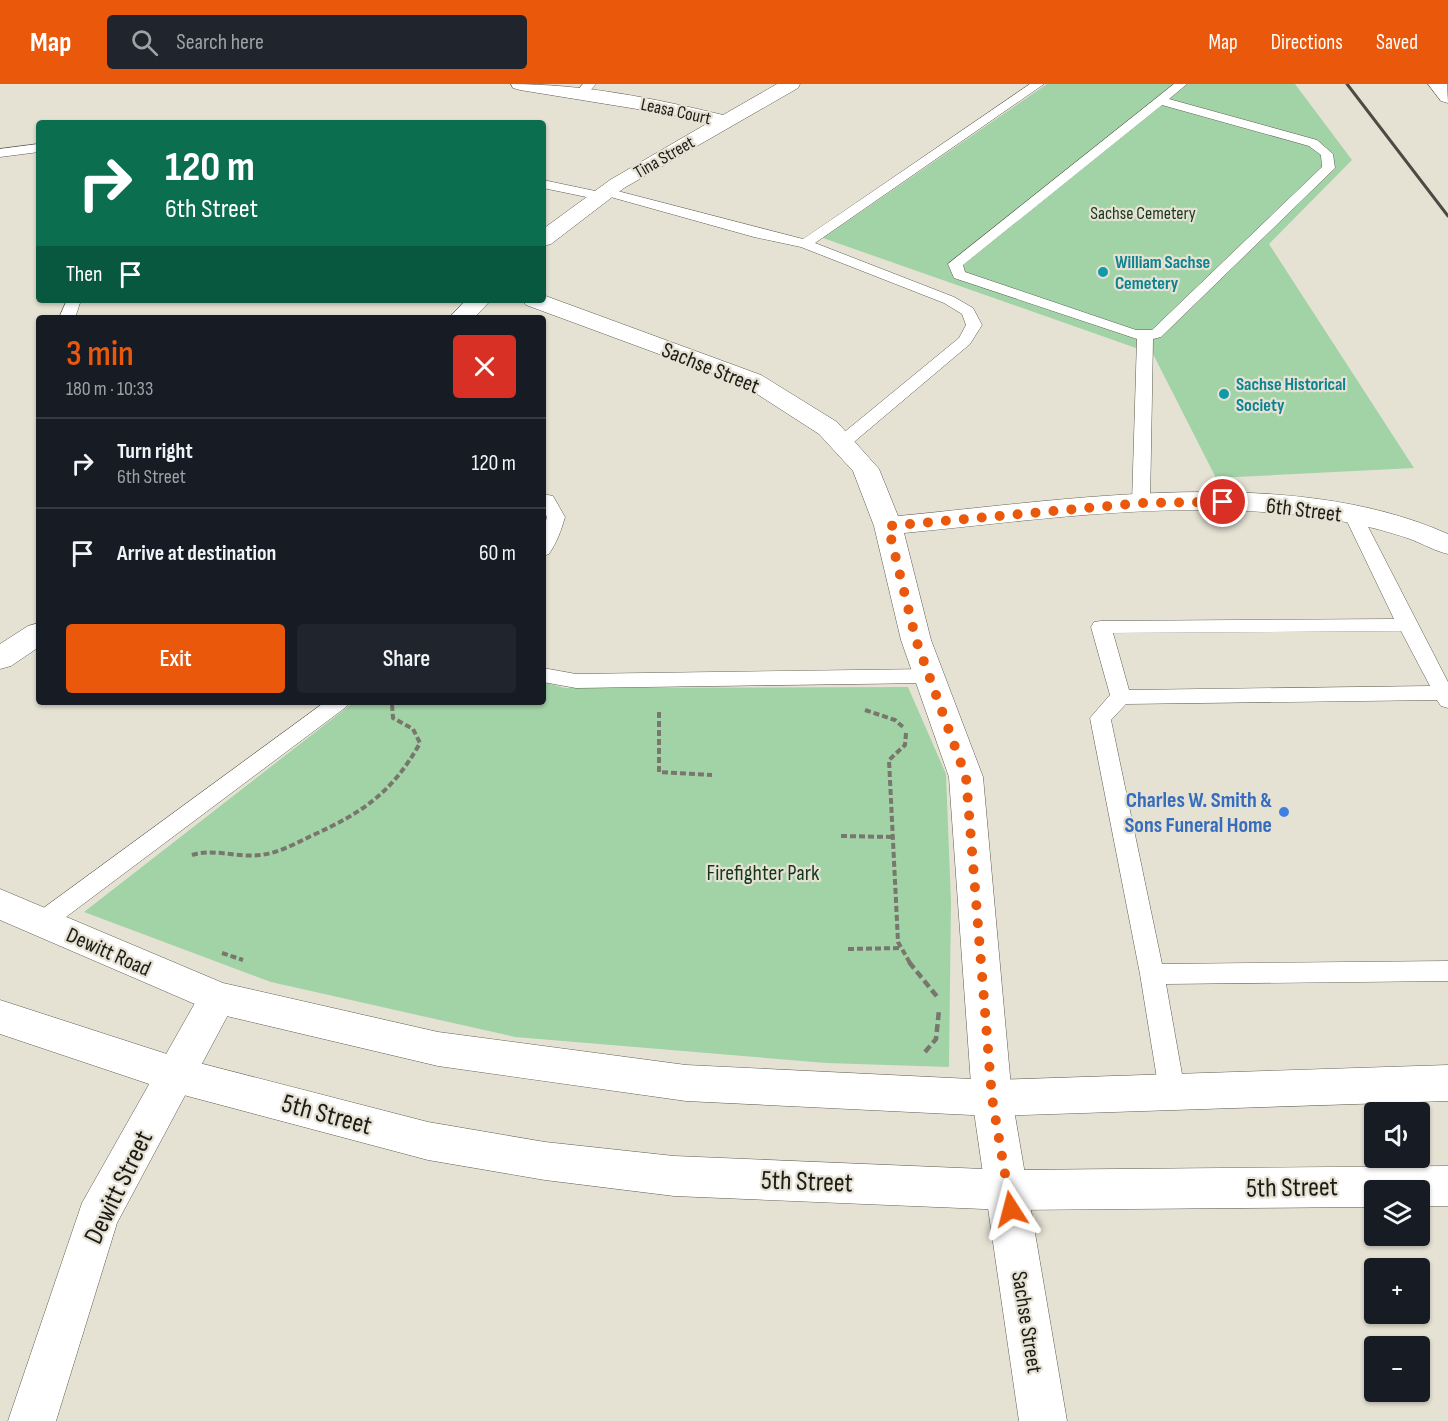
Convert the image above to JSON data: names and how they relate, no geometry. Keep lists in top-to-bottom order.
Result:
{
  "streets": {
    "street": [
      "Leasa Court",
      "Tina Street",
      "Sachse Street",
      "6th Street",
      "Dewitt Road",
      "5th Street",
      "Dewitt Street"
    ]
  },
  "crossings": [
    ["Leasa Court", "Tina Street"],
    ["Sachse Street", "6th Street"],
    ["Sachse Street", "5th Street"],
    ["Dewitt Road", "Dewitt Street"],
    ["5th Street", "Dewitt Street"]
  ],
  "parks": ["Sachse Cemetery", "Firefighter Park"],
  "places": ["William Sachse Cemetery", "Sachse Historical Society", "Charles W. Smith & Sons Funeral Home"],
  "page": {
    "header": "Map",
    "search": "Search here",
    "nav": ["Map", "Directions", "Saved"],
    "turn": ["120 m", "6th Street"],
    "then": "Then",
    "heading": ["3 min", "180 m · 10:33"],
    "list": [
      {
        "name": "Turn right",
        "note": "6th Street",
        "value": "120 m"
      },
      {
        "name": "Arrive at destination",
        "value": "60 m"
      }
    ],
    "buttons": ["Exit", "Share"],
    "map_buttons": ["+", "−"]
  }
}
